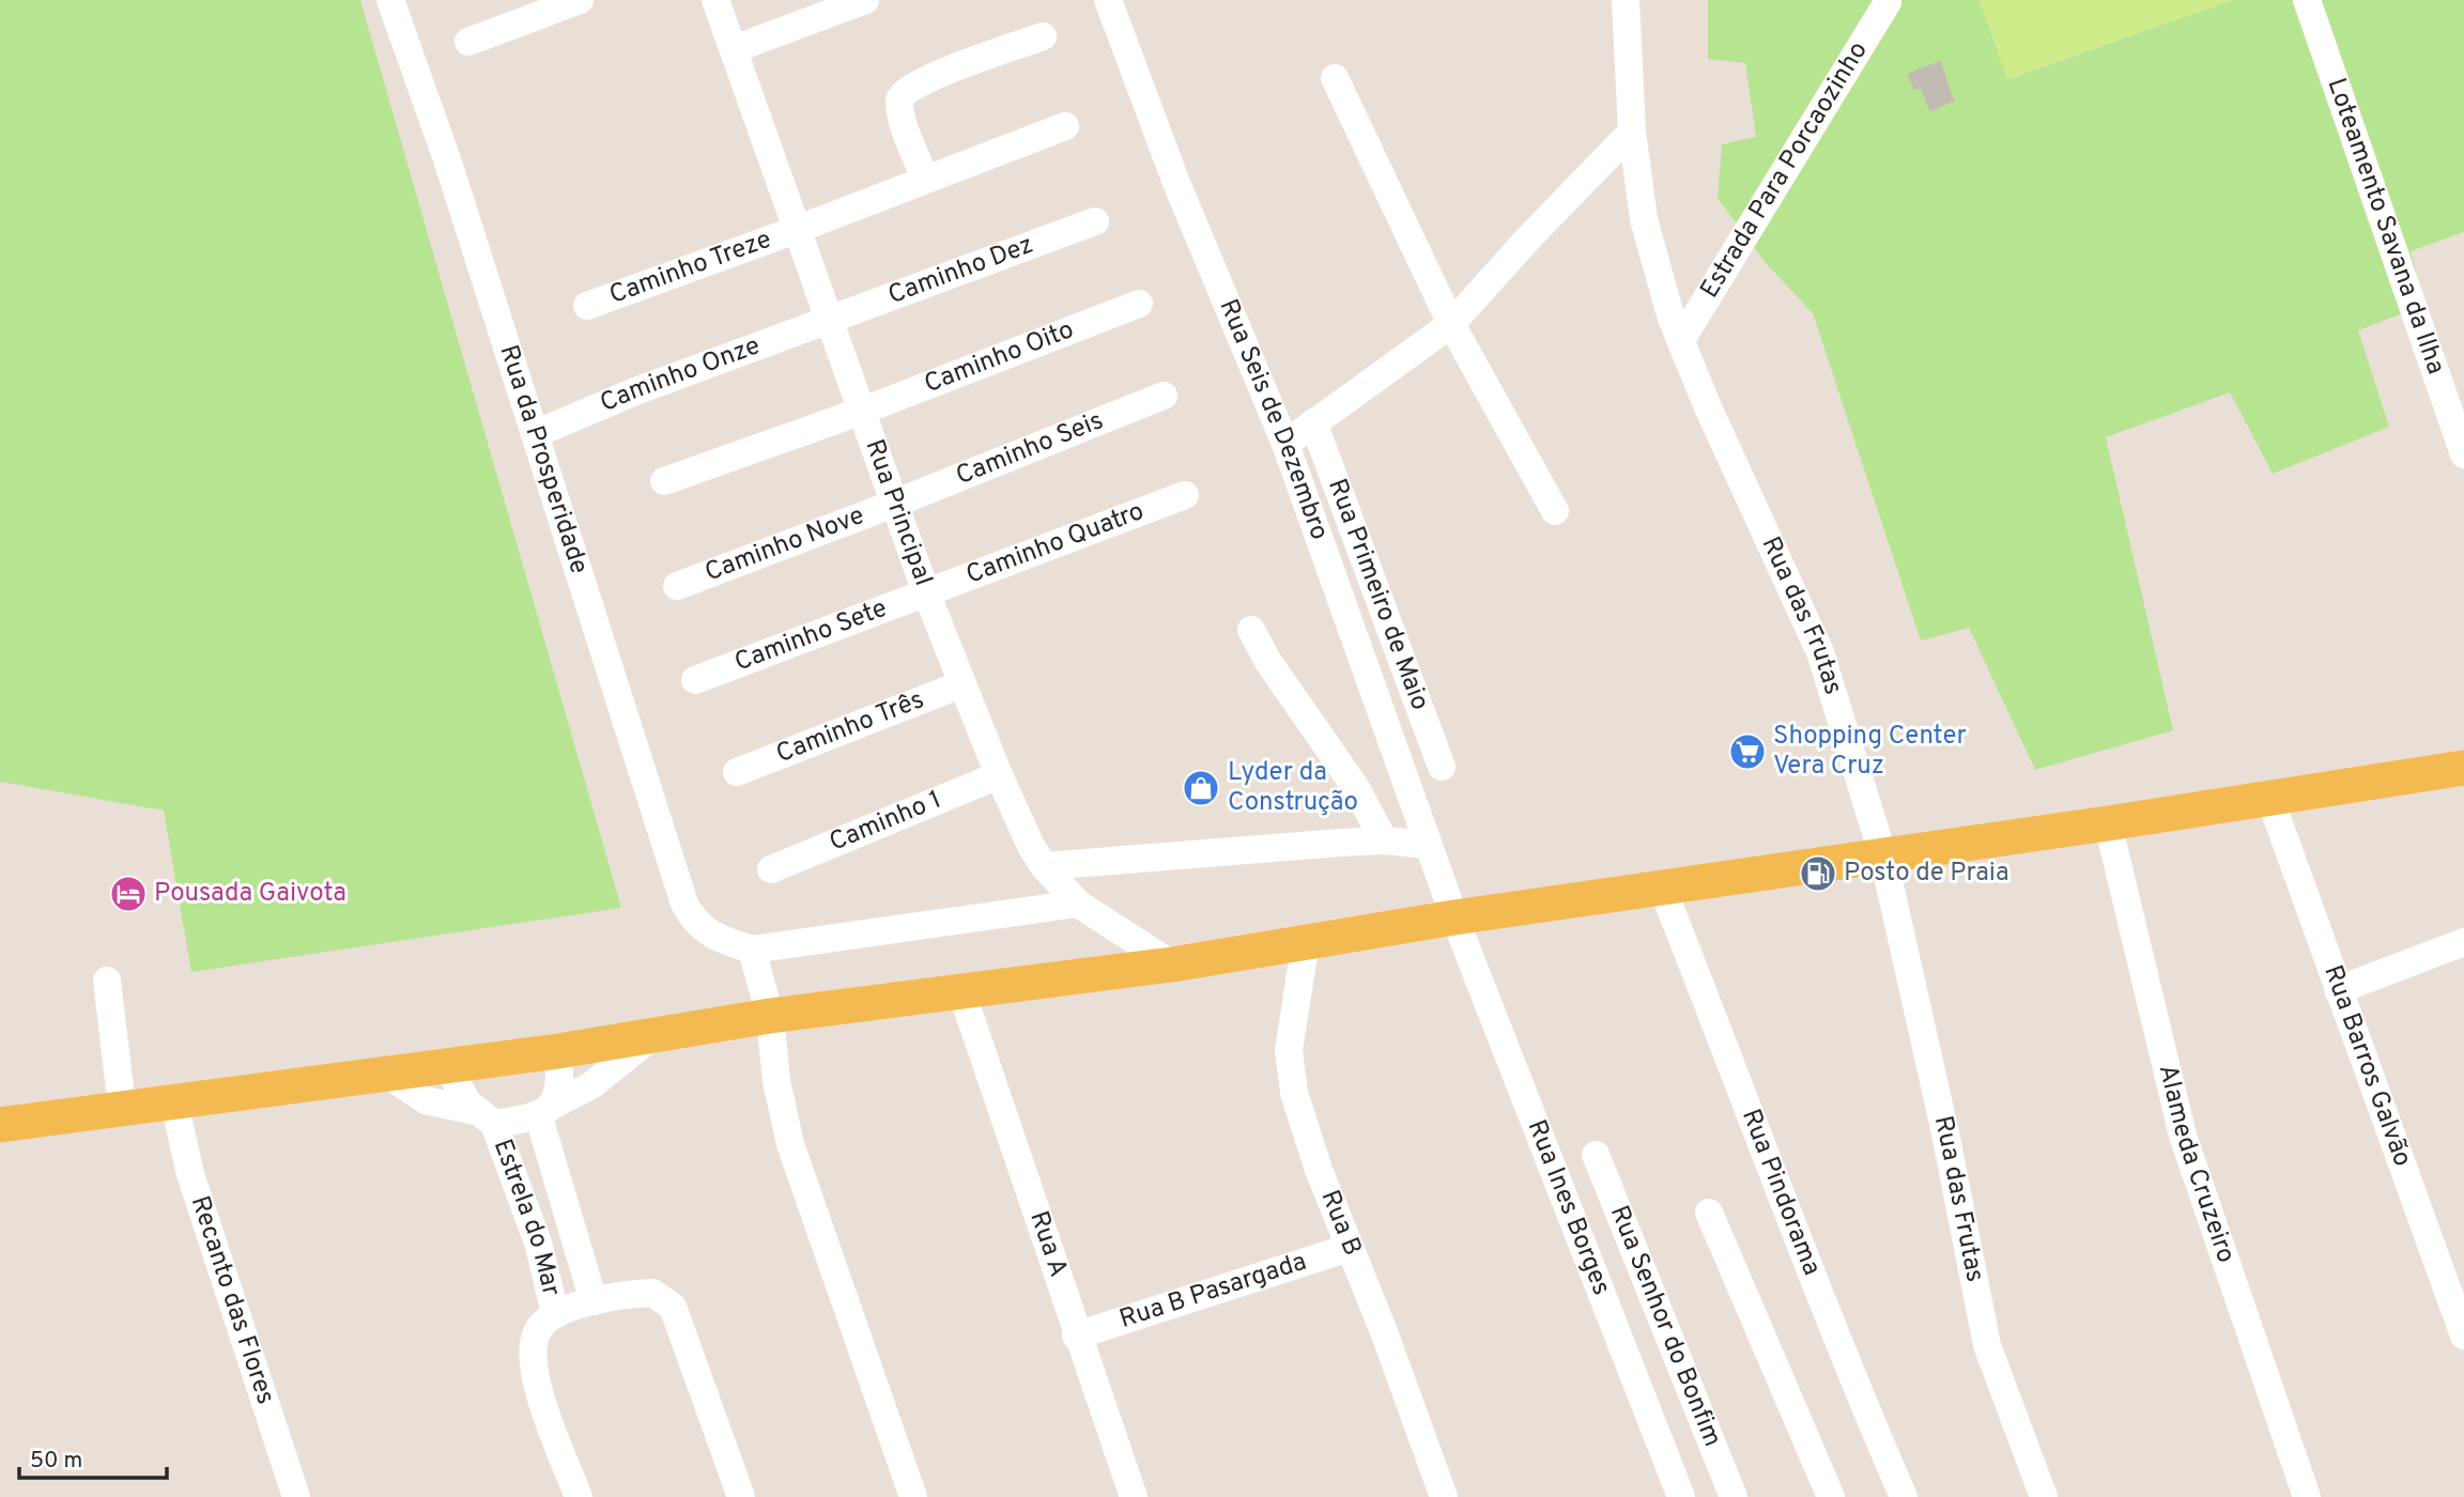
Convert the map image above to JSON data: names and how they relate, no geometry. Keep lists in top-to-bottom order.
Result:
{
  "streets": {
    "street": [
      "Estrada Para Porcaozinho",
      "Loteamento Savana da Ilha",
      "Caminho Treze",
      "Caminho Dez",
      "Caminho Oito",
      "Caminho Onze",
      "Rua Seis de Dezembro",
      "Caminho Seis",
      "Rua da Prosperidade",
      "Rua Principal",
      "Caminho Quatro",
      "Caminho Nove",
      "Rua Primeiro de Maio",
      "Rua das Frutas",
      "Caminho Sete",
      "Caminho Três",
      "Caminho 1",
      "Rua Barros Galvão",
      "Alameda Cruzeiro",
      "Rua Pindorama",
      "Rua Ines Borges",
      "Estrela do Mar",
      "Rua B",
      "Rua A",
      "Rua B Pasargada",
      "Recanto das Flores",
      "Rua Senhor do Bonfim"
    ]
  },
  "crossings": [
    ["Estrada Para Porcaozinho", "Rua das Frutas"],
    ["Caminho Treze", "Rua Principal"],
    ["Caminho Dez", "Caminho Onze"],
    ["Caminho Dez", "Rua Principal"],
    ["Caminho Oito", "Rua Principal"],
    ["Caminho Onze", "Rua da Prosperidade"],
    ["Caminho Onze", "Rua Principal"],
    ["Rua Seis de Dezembro", "Rua Ines Borges"],
    ["Caminho Seis", "Rua Principal"],
    ["Caminho Seis", "Caminho Nove"],
    ["Rua Principal", "Caminho Quatro"],
    ["Rua Principal", "Caminho Nove"],
    ["Rua Principal", "Caminho Sete"],
    ["Rua Principal", "Caminho Três"],
    ["Rua Principal", "Caminho 1"],
    ["Caminho Quatro", "Caminho Sete"],
    ["Rua B", "Rua B Pasargada"],
    ["Rua A", "Rua B Pasargada"]
  ],
  "places": {
    "supermarket": ["Shopping Center Vera Cruz"],
    "shop": ["Lyder da Construção"],
    "fuel station": ["Posto de Praia"],
    "hotel": ["Pousada Gaivota"]
  },
  "scale_bar": "50 m"
}
